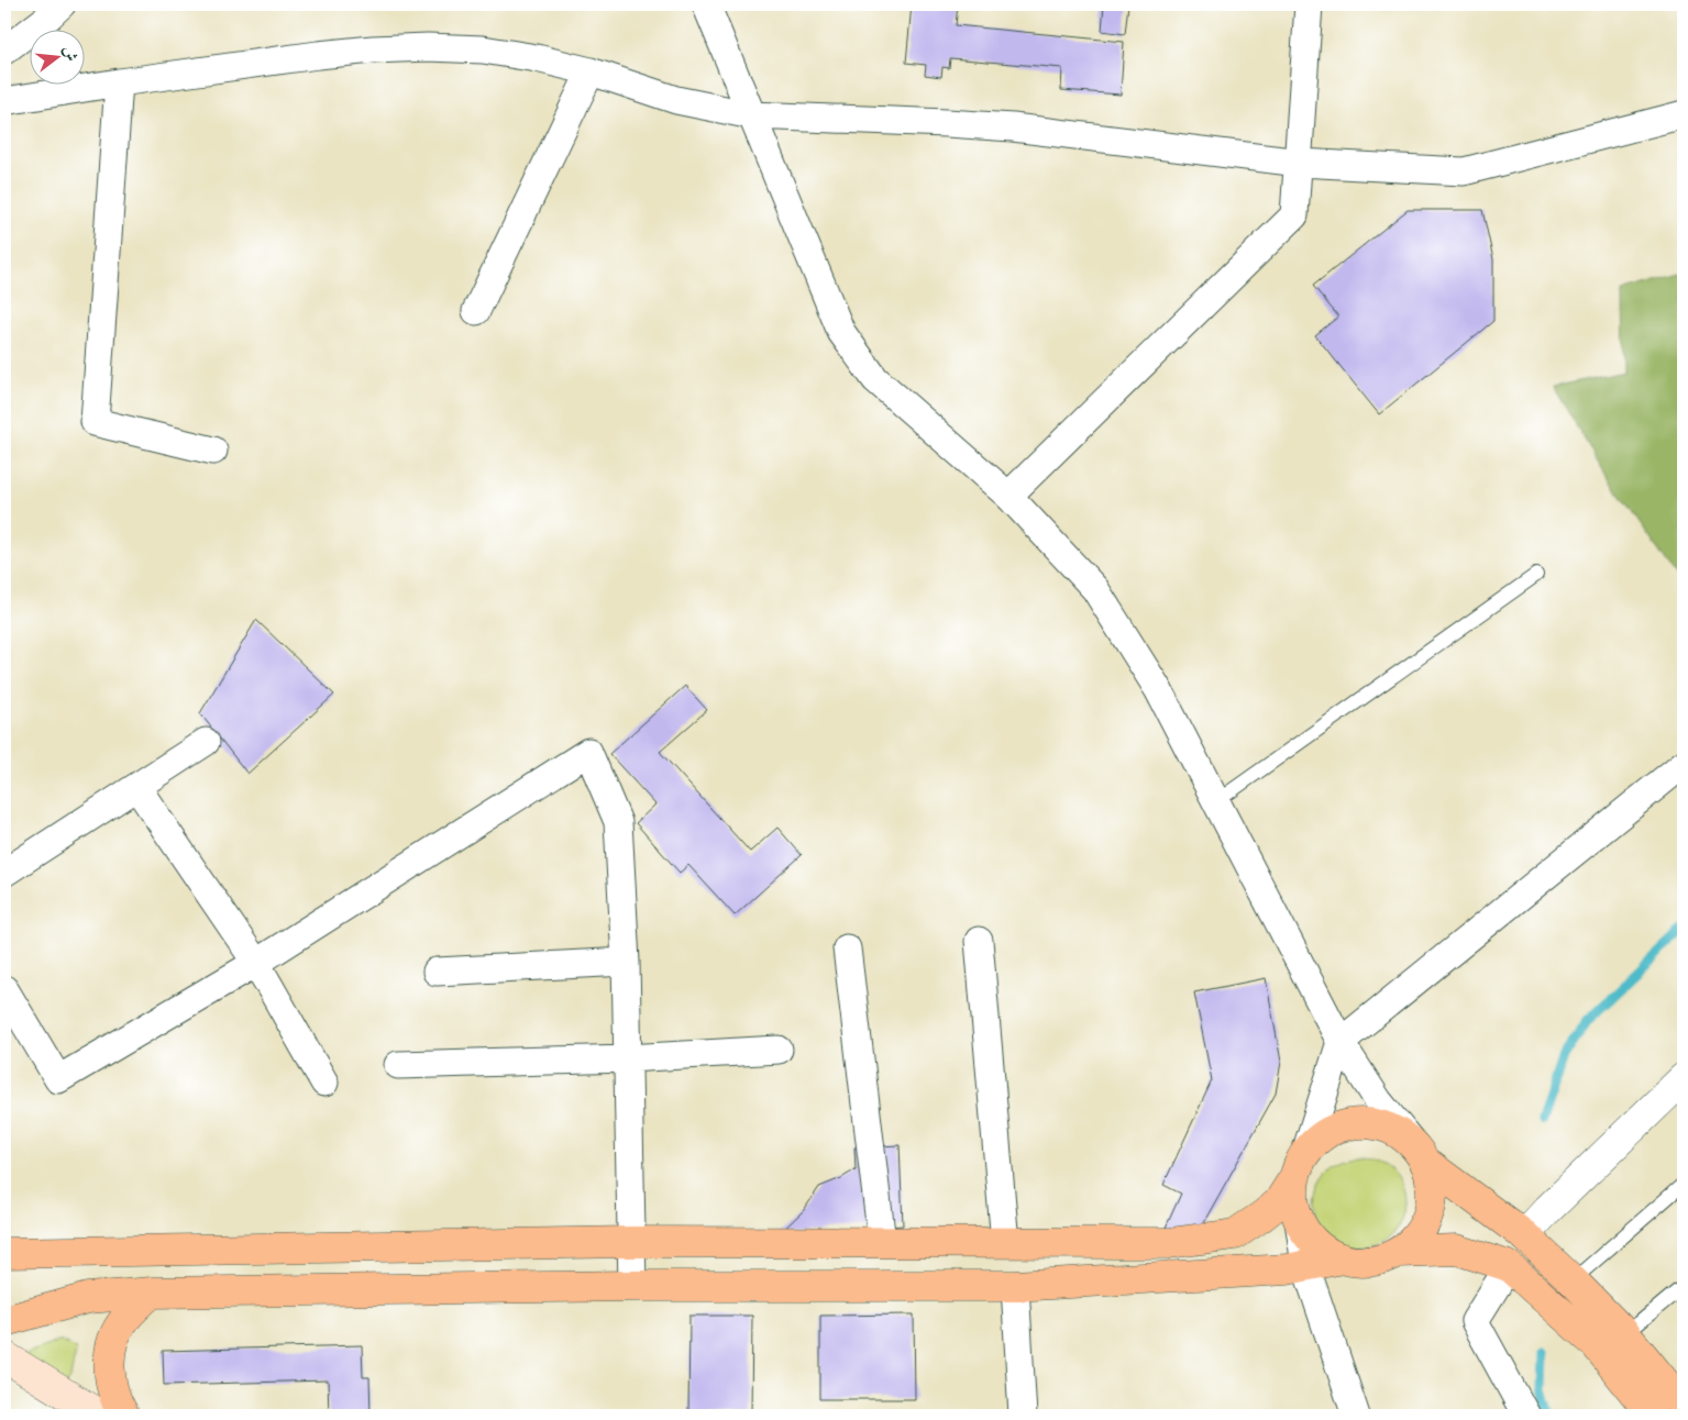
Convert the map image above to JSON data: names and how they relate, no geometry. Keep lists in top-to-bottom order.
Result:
{
  "north": "right"
}
